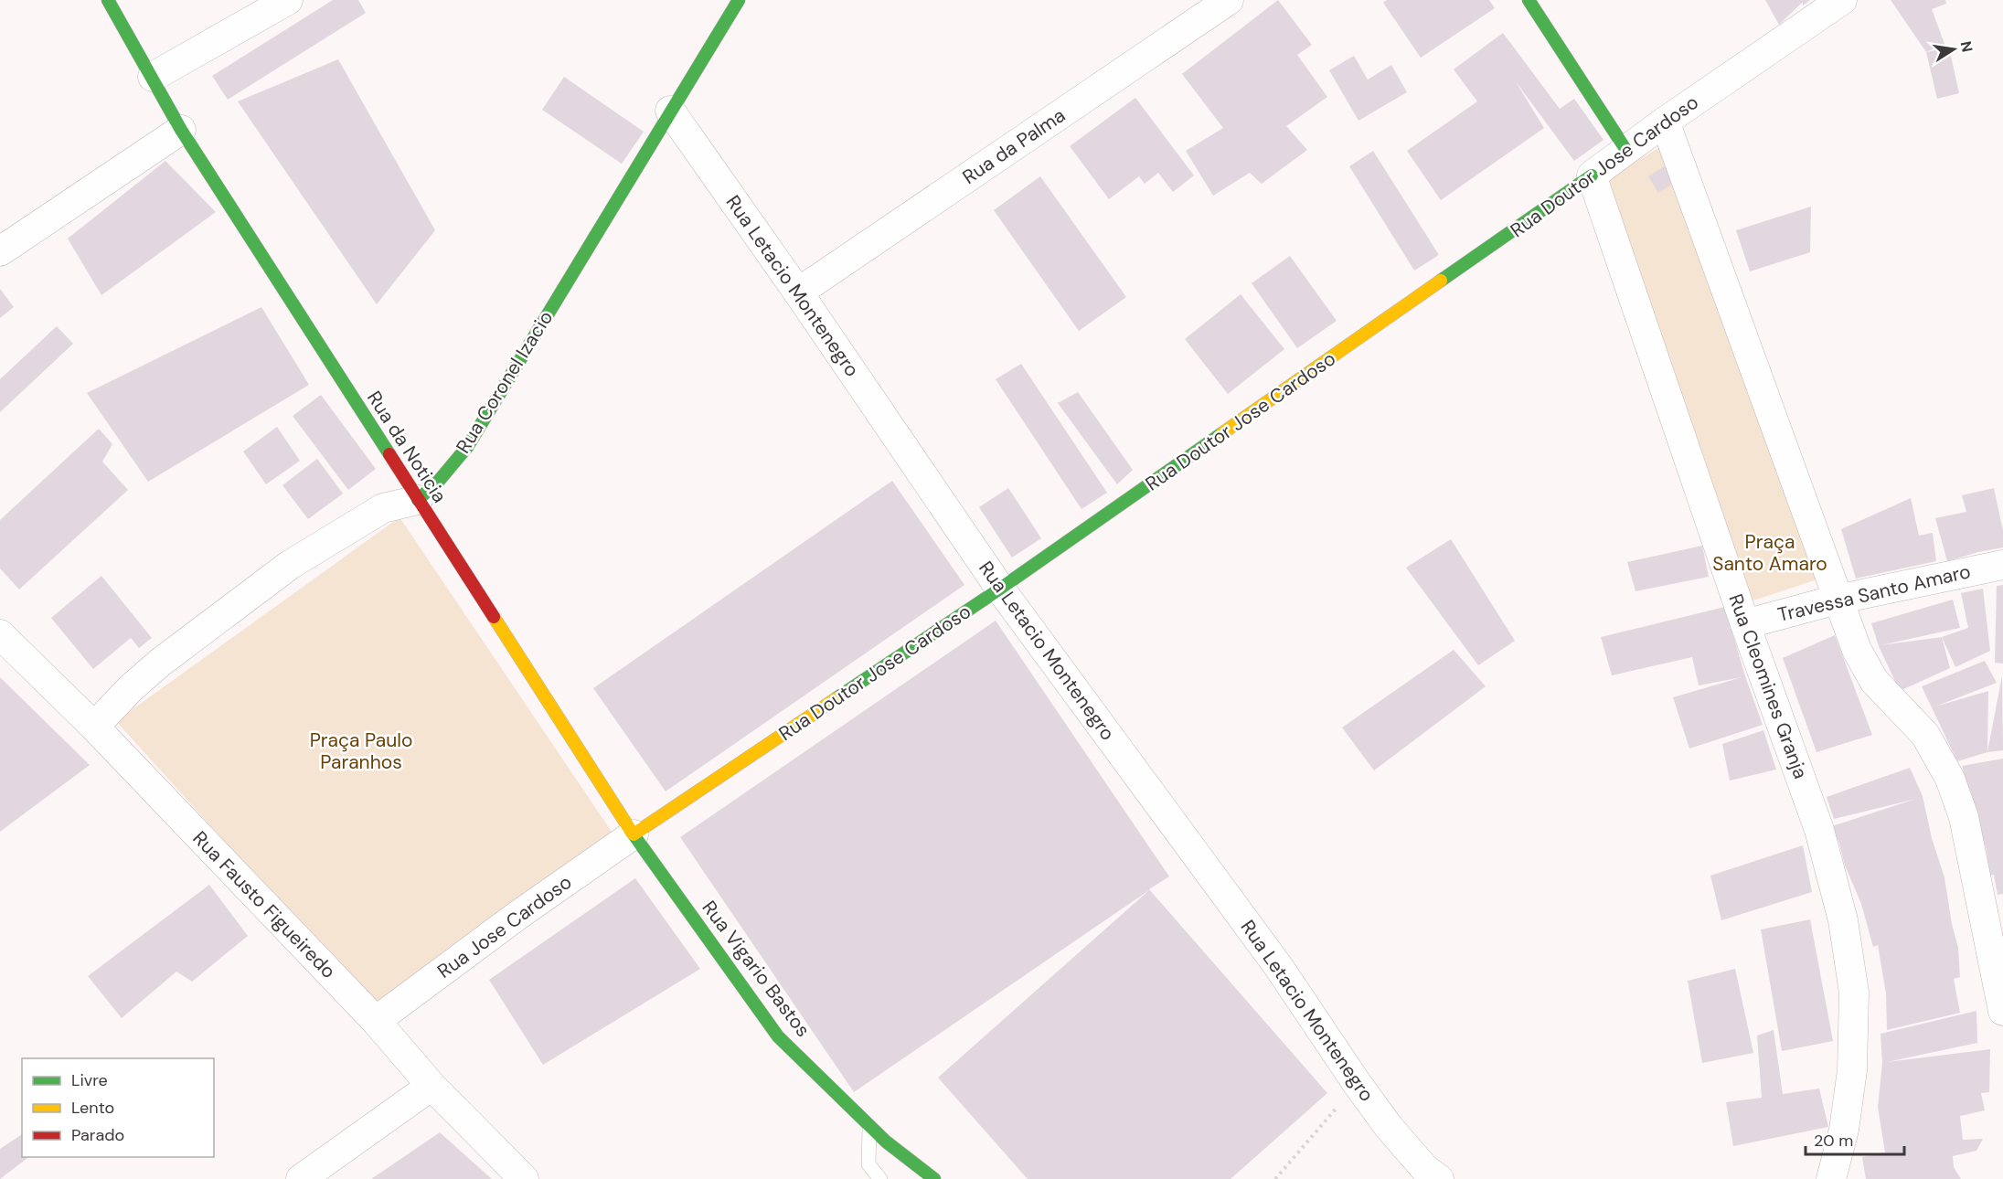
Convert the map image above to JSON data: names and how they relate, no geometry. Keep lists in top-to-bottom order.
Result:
{
  "streets": {
    "street": [
      "Rua da Palma",
      "Rua Doutor Jose Cardoso",
      "Rua Letacio Montenegro",
      "Rua Coronel Izacio",
      "Rua da Noticia",
      "Travessa Santo Amaro",
      "Rua Cleomines Granja",
      "Rua Fausto Figueiredo",
      "Rua Jose Cardoso",
      "Rua Vigario Bastos"
    ]
  },
  "crossings": [
    ["Rua da Palma", "Rua Letacio Montenegro"],
    ["Rua Doutor Jose Cardoso", "Rua Letacio Montenegro"],
    ["Rua Doutor Jose Cardoso", "Rua da Noticia"],
    ["Rua Doutor Jose Cardoso", "Rua Cleomines Granja"],
    ["Rua Doutor Jose Cardoso", "Rua Jose Cardoso"],
    ["Rua Doutor Jose Cardoso", "Rua Vigario Bastos"],
    ["Rua Letacio Montenegro", "Rua Coronel Izacio"],
    ["Rua Coronel Izacio", "Rua da Noticia"],
    ["Rua Coronel Izacio", "Rua Fausto Figueiredo"],
    ["Rua da Noticia", "Rua Jose Cardoso"],
    ["Rua da Noticia", "Rua Vigario Bastos"],
    ["Travessa Santo Amaro", "Rua Cleomines Granja"],
    ["Rua Fausto Figueiredo", "Rua Jose Cardoso"],
    ["Rua Jose Cardoso", "Rua Vigario Bastos"]
  ],
  "parks": ["Praça Santo Amaro", "Praça Paulo Paranhos"],
  "legend": ["Livre", "Lento", "Parado"],
  "scale_bar": "20 m",
  "north": "right"
}
